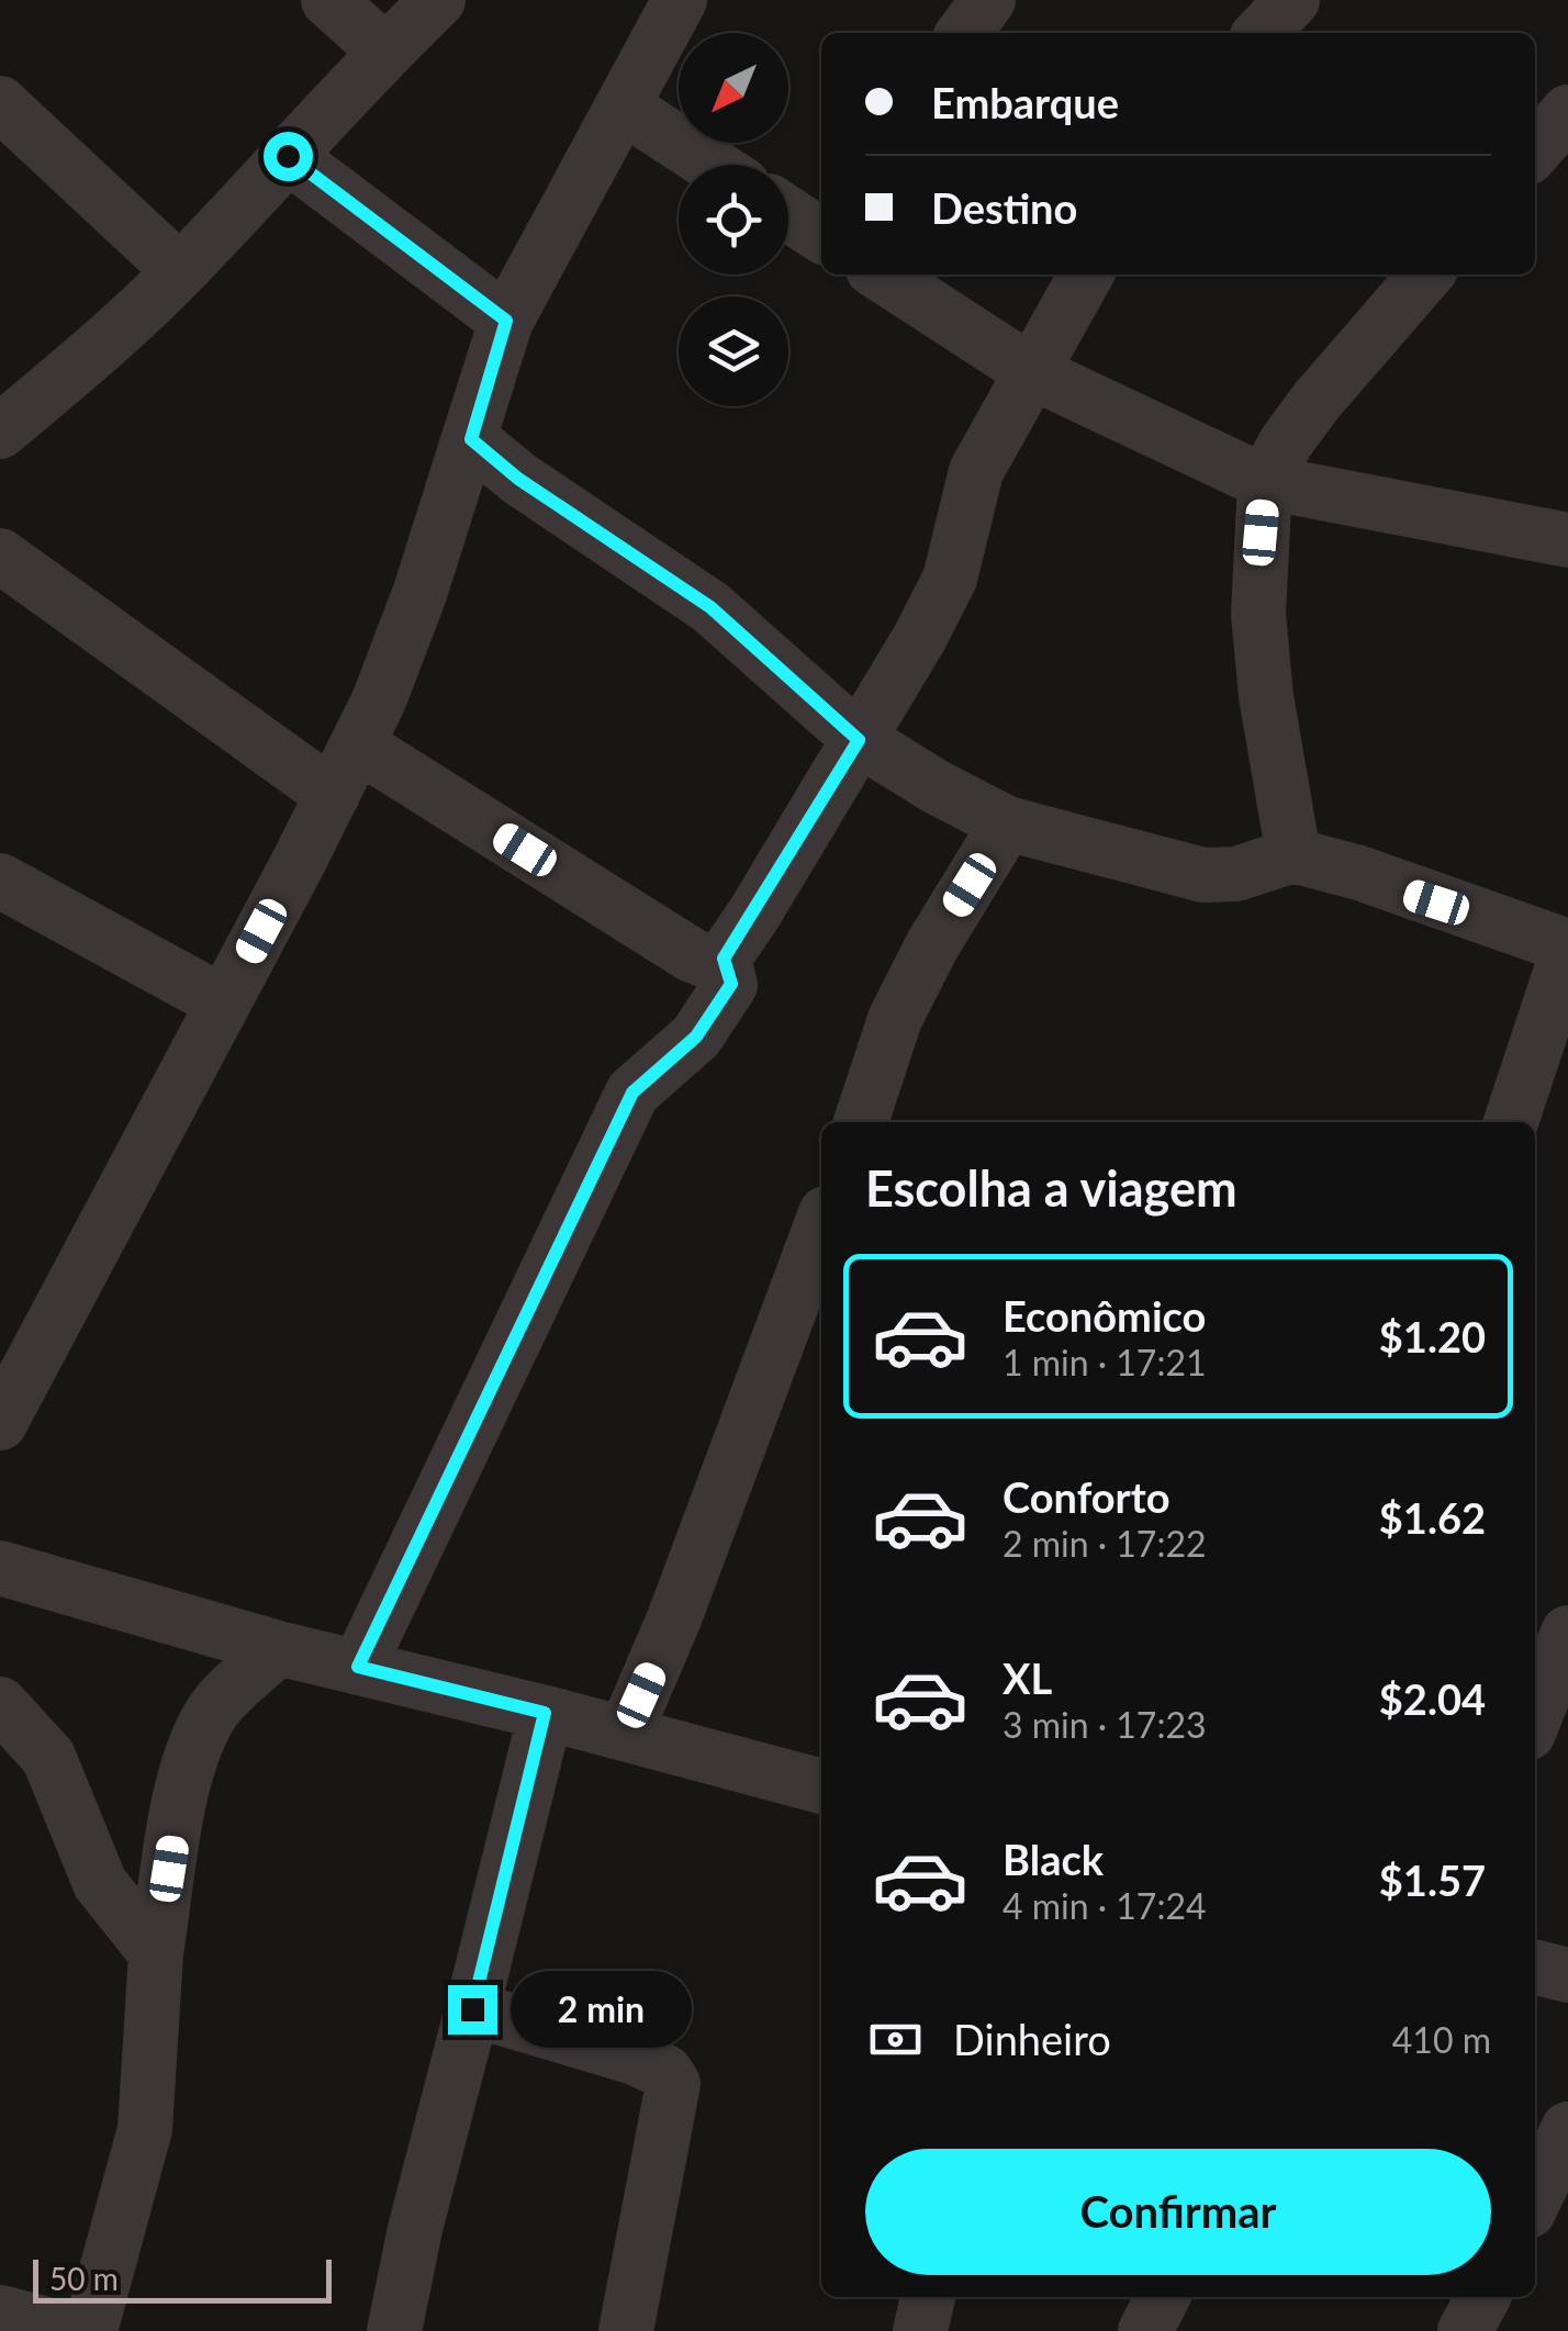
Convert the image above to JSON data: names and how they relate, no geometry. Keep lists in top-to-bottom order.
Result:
{
  "scale_bar": "50 m",
  "north": "bottom left",
  "page": {
    "banner": ["Embarque", "Destino"],
    "heading": "Escolha a viagem",
    "list": [
      {
        "name": "Econômico",
        "note": "1 min · 17:21",
        "value": "$1.20"
      },
      {
        "name": "Conforto",
        "note": "2 min · 17:22",
        "value": "$1.62"
      },
      {
        "name": "XL",
        "note": "3 min · 17:23",
        "value": "$2.04"
      },
      {
        "name": "Black",
        "note": "4 min · 17:24",
        "value": "$1.57"
      }
    ],
    "bubble": "2 min",
    "pay": ["Dinheiro", "410 m"],
    "buttons": "Confirmar",
    "scale": "50 m"
  }
}
